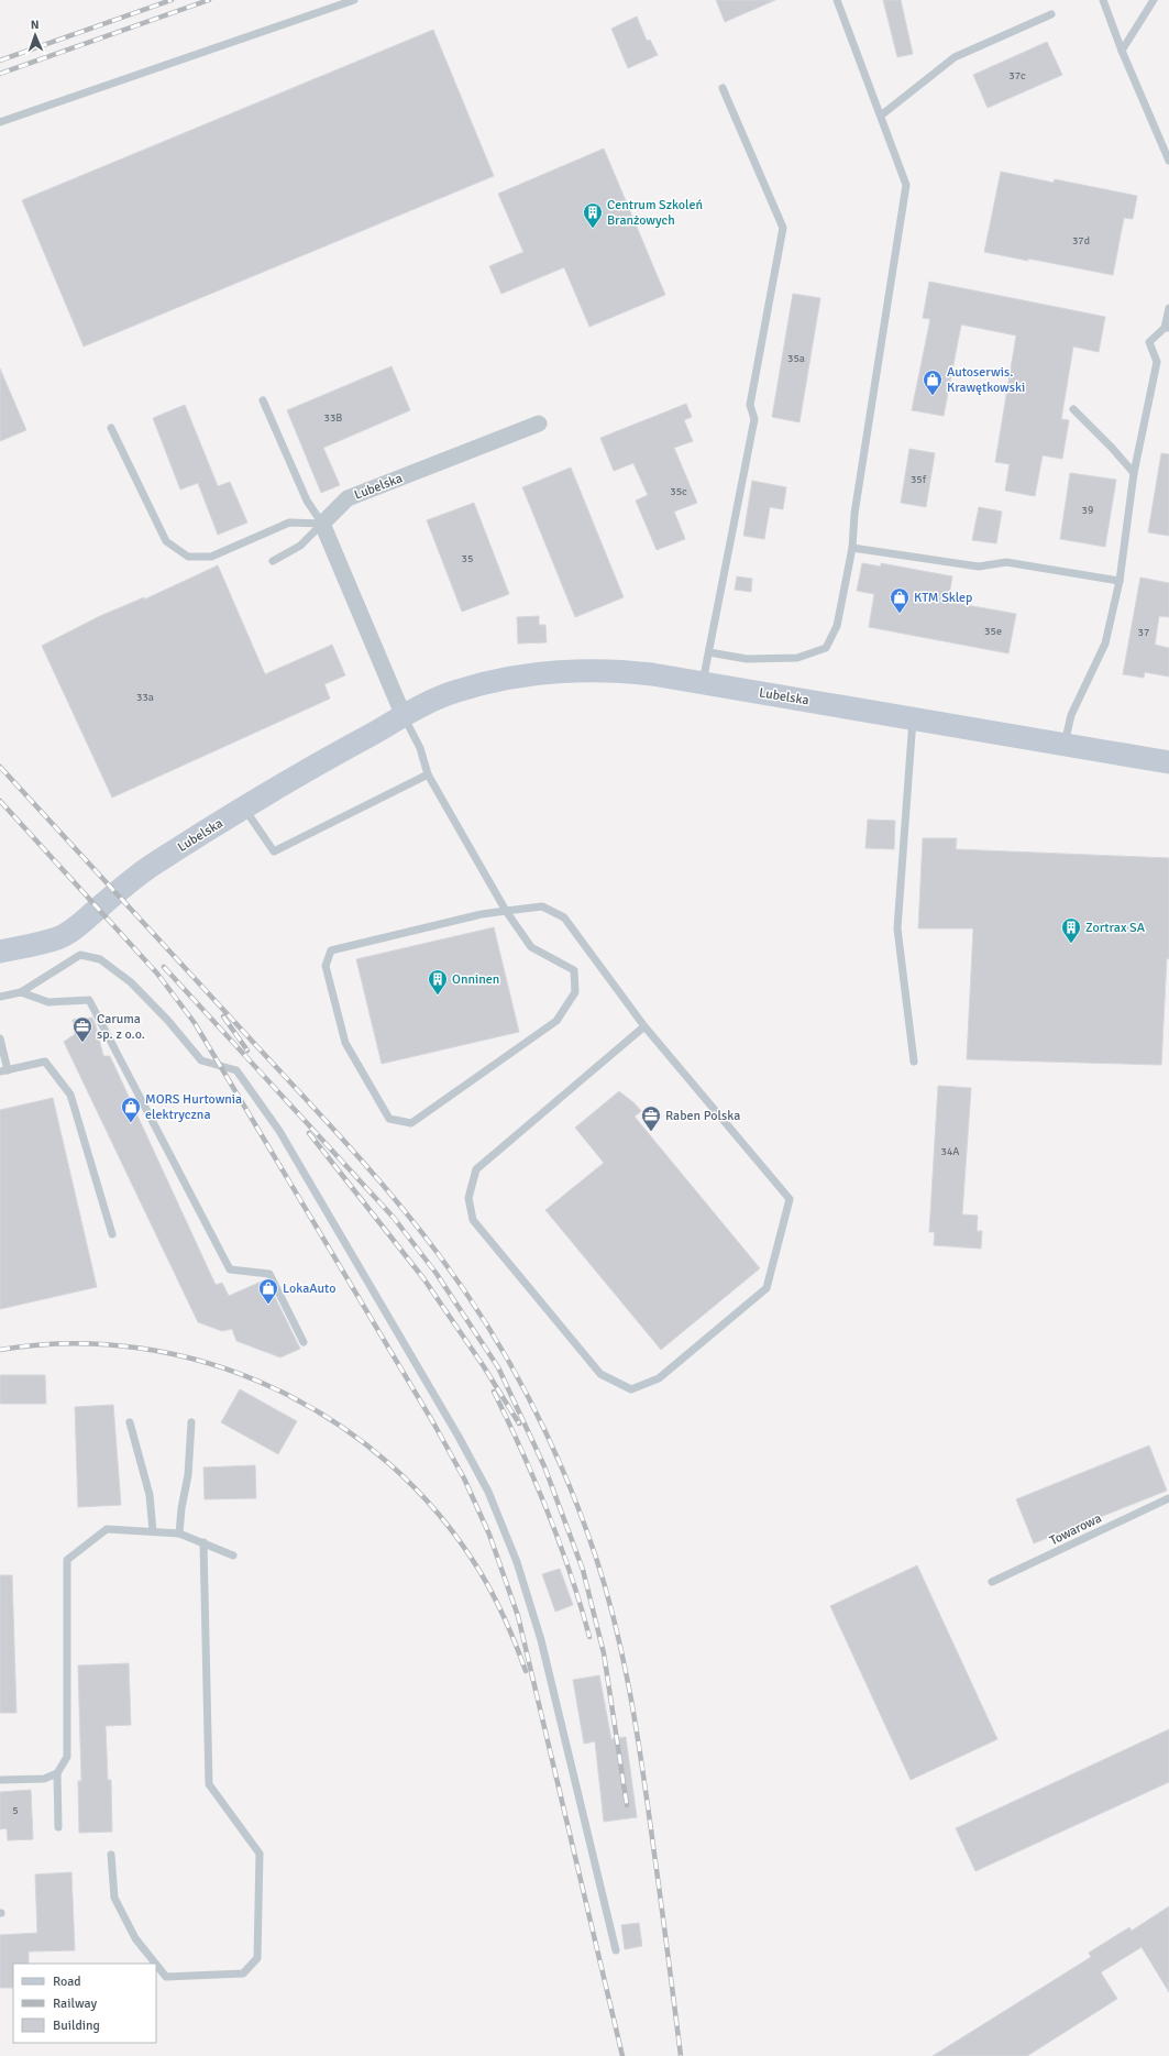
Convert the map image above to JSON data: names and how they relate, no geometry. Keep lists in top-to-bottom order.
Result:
{
  "streets": {
    "street": ["Lubelska"],
    "lane": ["Towarowa"]
  },
  "places": {
    "building": ["Centrum Szkoleń Branżowych", "Zortrax SA", "Onninen"],
    "shop": [
      "Autoserwis. Krawętkowski",
      "KTM Sklep",
      "MORS Hurtownia elektryczna",
      "LokaAuto"
    ],
    "office": ["Caruma sp. z o.o.", "Raben Polska"]
  },
  "house_numbers": [
    "37c",
    "37d",
    "35a",
    "33B",
    "35f",
    "35c",
    "39",
    "35",
    "35e",
    "37",
    "33a",
    "34A",
    "5"
  ],
  "legend": ["Road", "Railway", "Building"],
  "north": "top"
}
